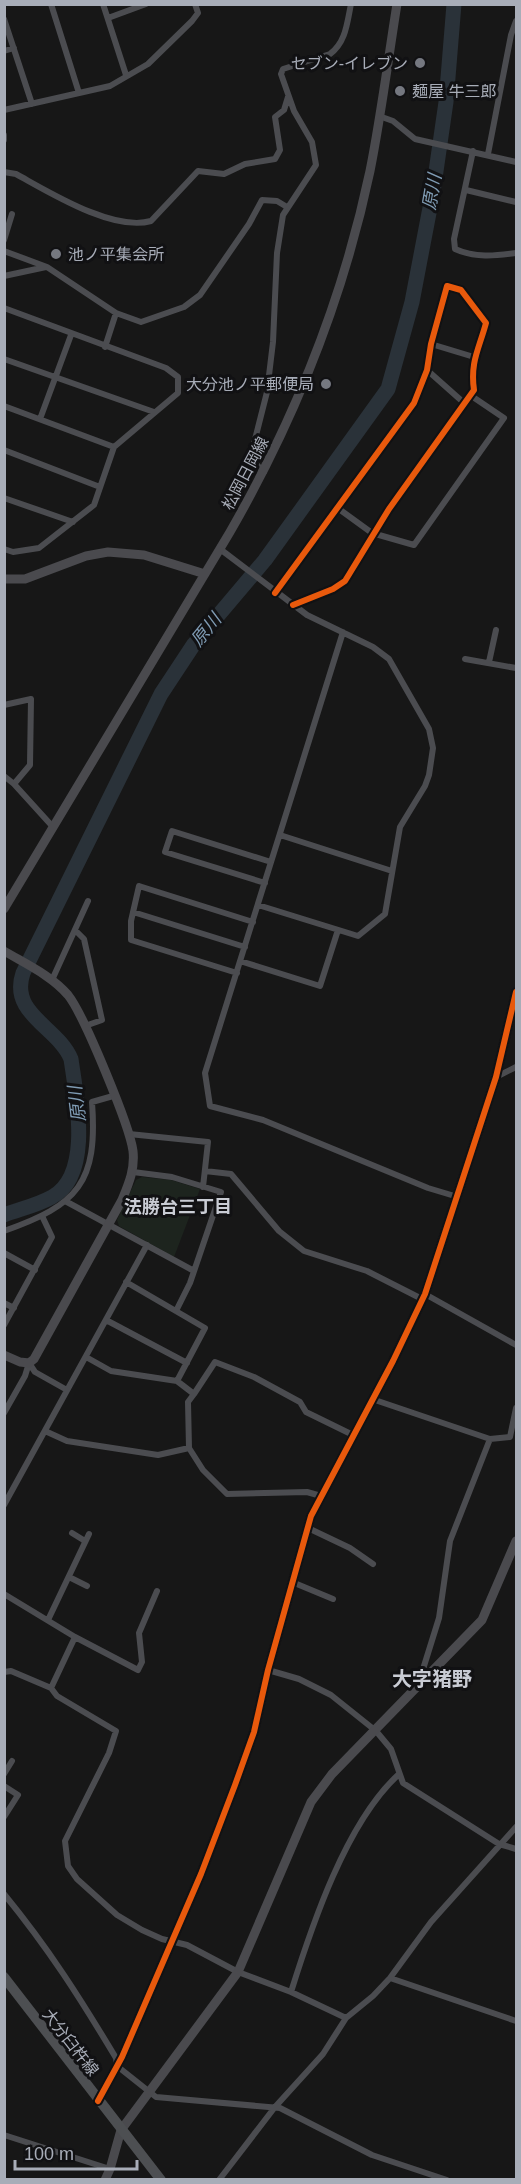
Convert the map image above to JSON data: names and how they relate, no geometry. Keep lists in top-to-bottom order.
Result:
{
  "streets": {
    "main road": ["大分臼杵線"],
    "street": ["松岡日岡線"]
  },
  "districts": ["法勝台三丁目", "大字猪野"],
  "water": ["原川"],
  "places": [
    "セブン-イレブン",
    "麺屋 牛三郎",
    "池ノ平集会所",
    "大分池ノ平郵便局"
  ],
  "scale_bar": "100 m"
}
